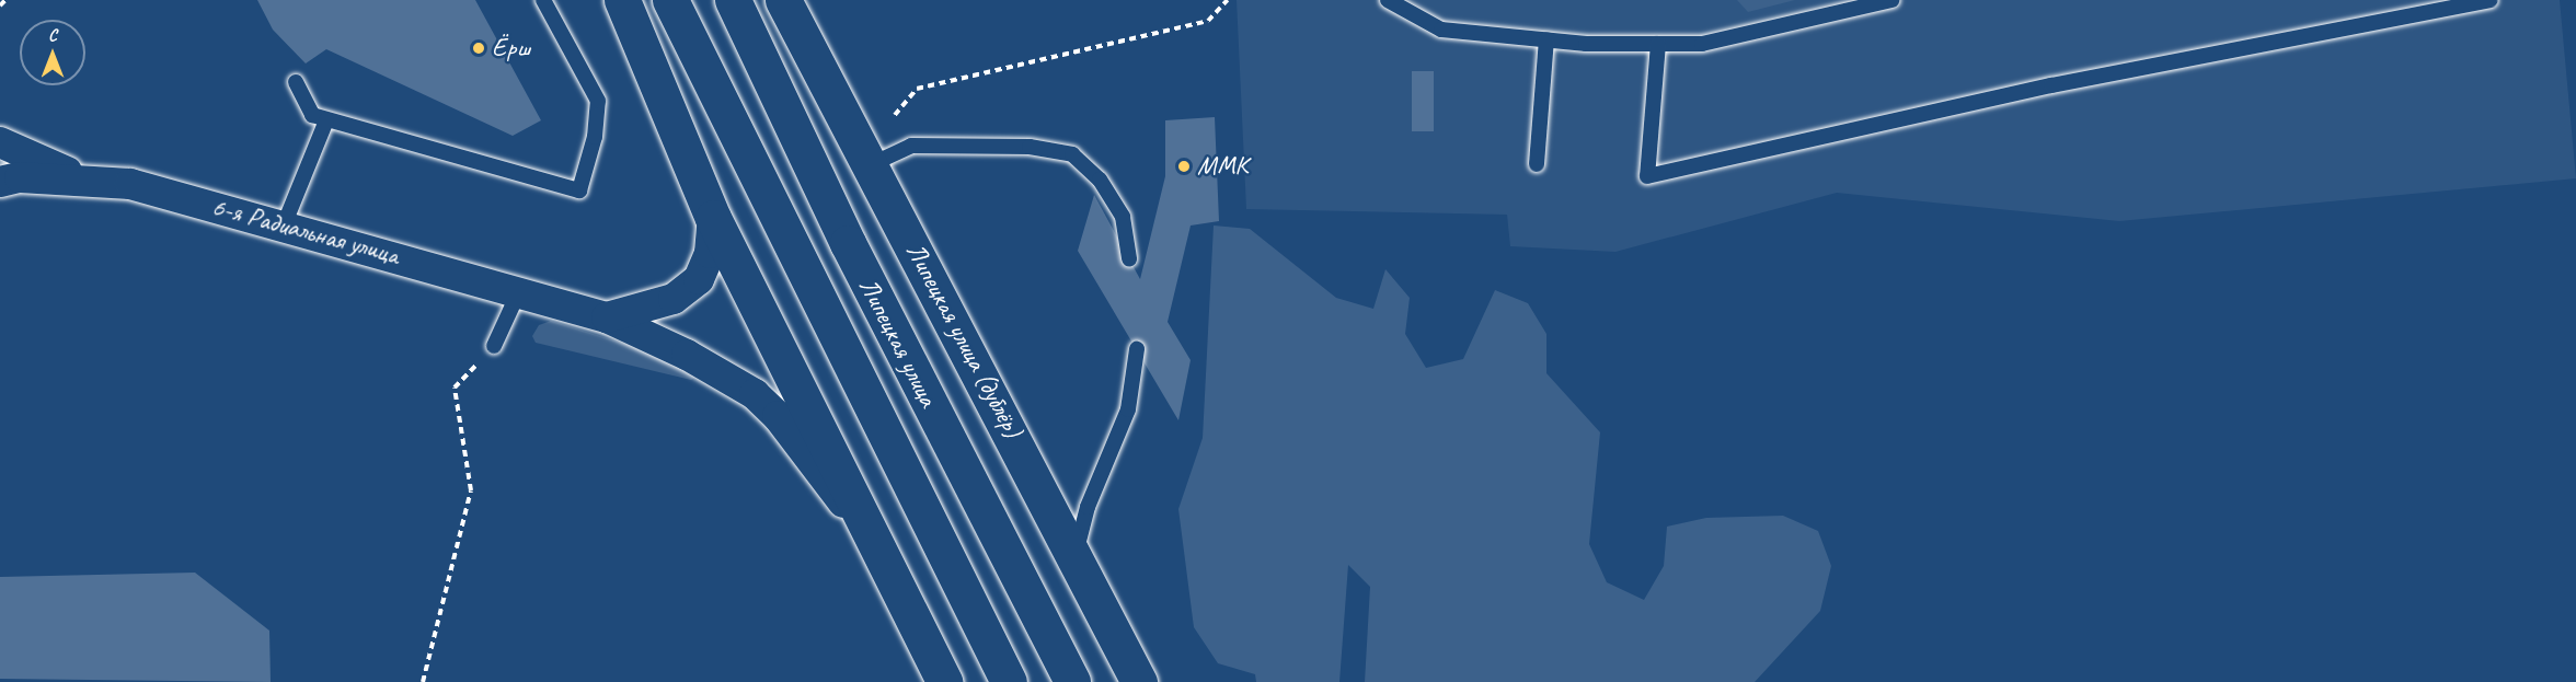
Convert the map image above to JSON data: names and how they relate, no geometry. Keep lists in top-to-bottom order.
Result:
{
  "streets": {
    "main road": ["Липецкая улица (дублёр)", "Липецкая улица"],
    "street": ["6-я Радиальная улица"]
  },
  "places": ["Ёрш", "ММК"],
  "north": "top"
}
